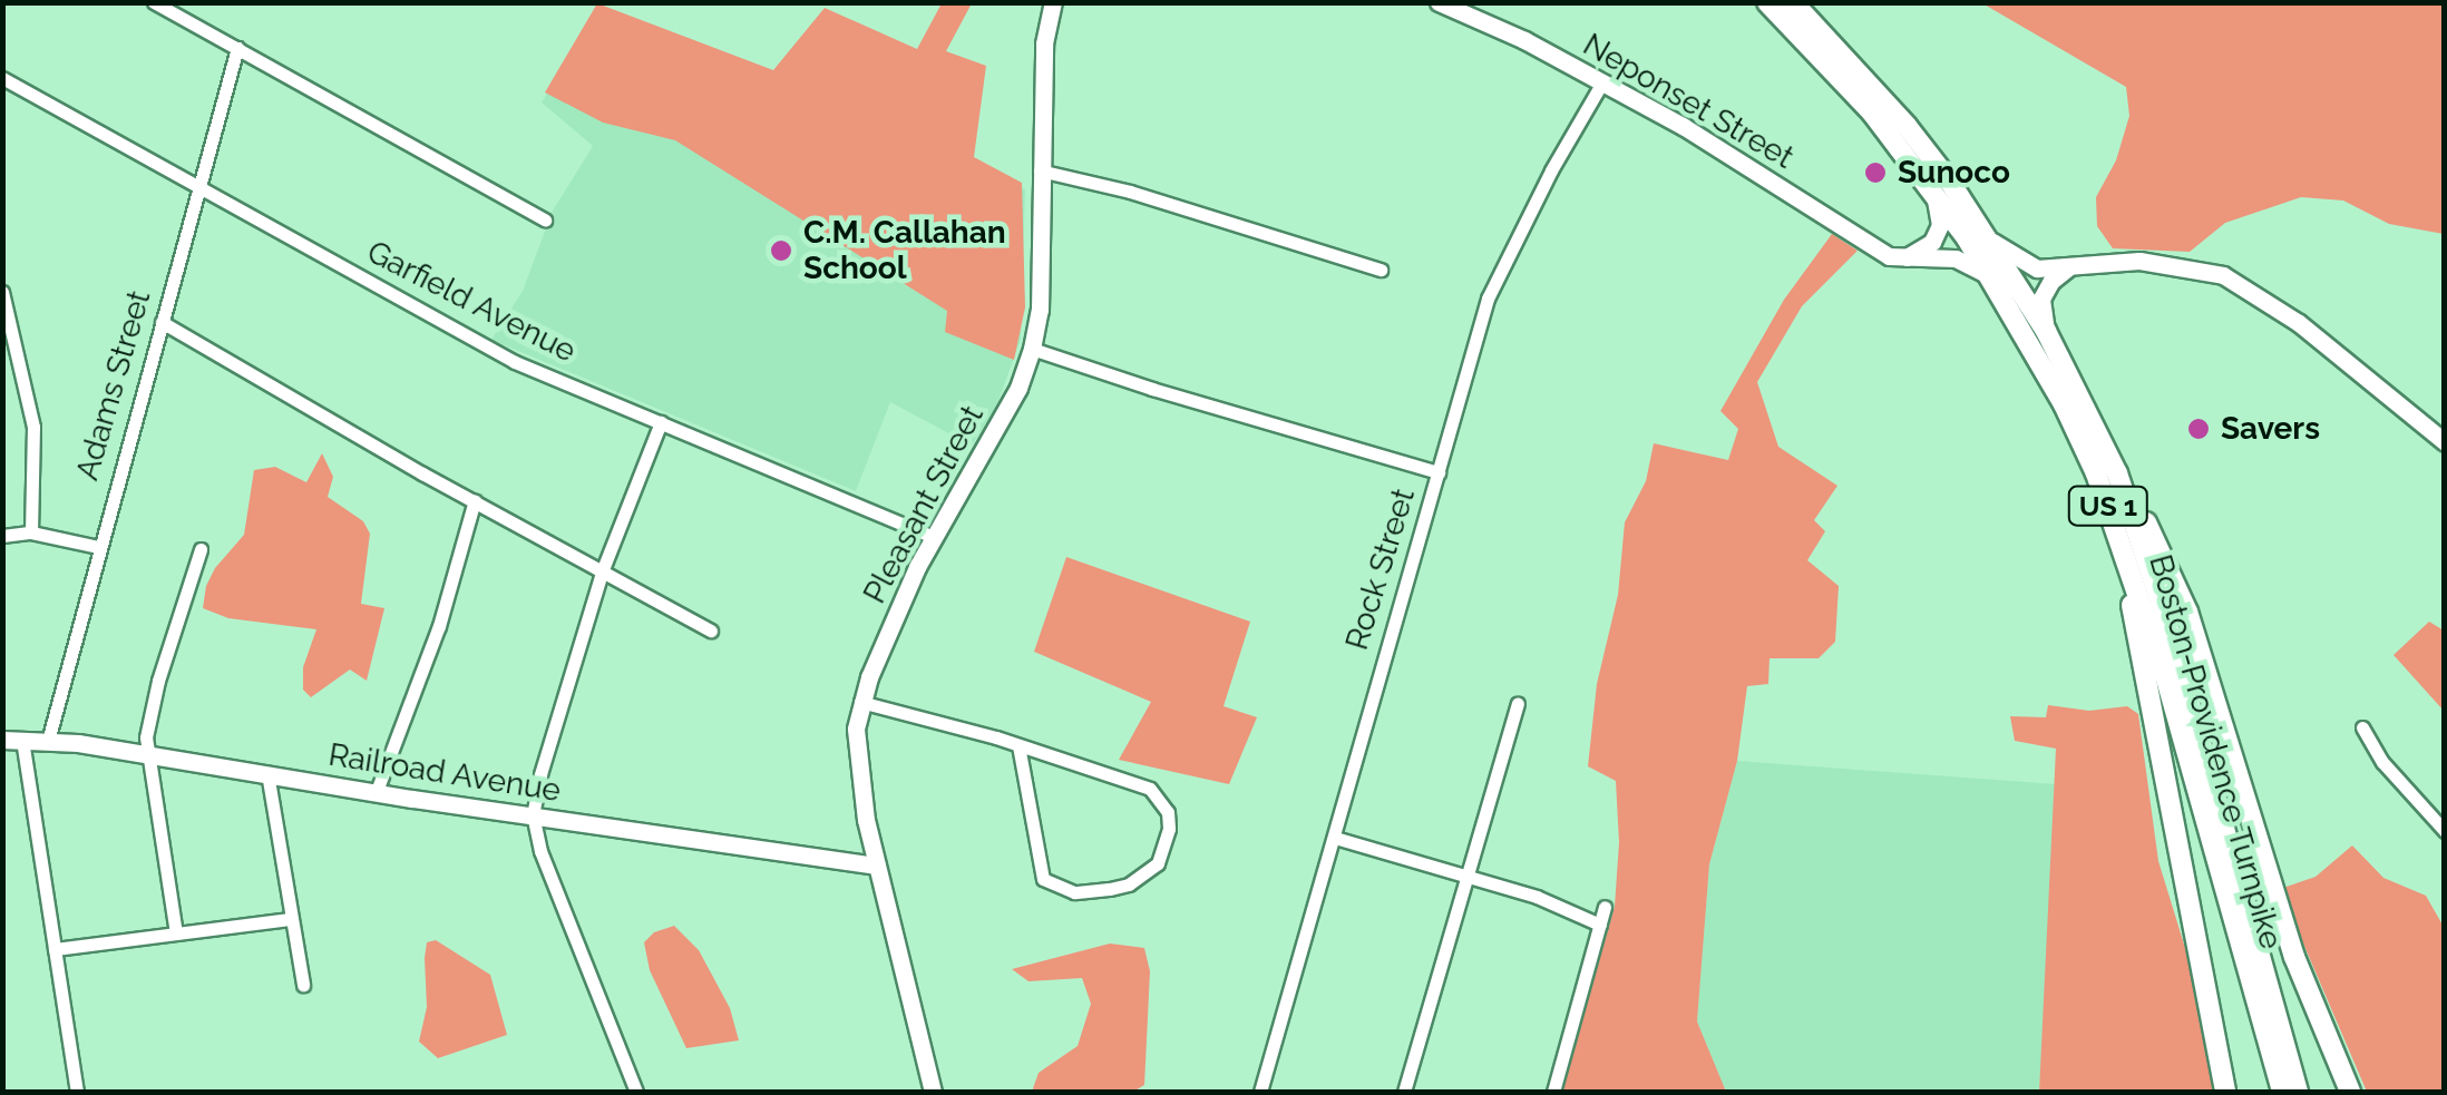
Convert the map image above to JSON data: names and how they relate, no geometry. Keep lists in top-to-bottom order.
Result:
{
  "streets": {
    "main road": ["US 1", "Boston-Providence Turnpike"],
    "street": [
      "Neponset Street",
      "Garfield Avenue",
      "Adams Street",
      "Pleasant Street",
      "Rock Street",
      "Railroad Avenue"
    ]
  },
  "crossings": [
    ["Neponset Street", "Rock Street"],
    ["Neponset Street", "Boston-Providence Turnpike"],
    ["Garfield Avenue", "Adams Street"],
    ["Garfield Avenue", "Pleasant Street"],
    ["Adams Street", "Railroad Avenue"],
    ["Pleasant Street", "Railroad Avenue"]
  ],
  "places": ["Sunoco", "C.M. Callahan School", "Savers"]
}
